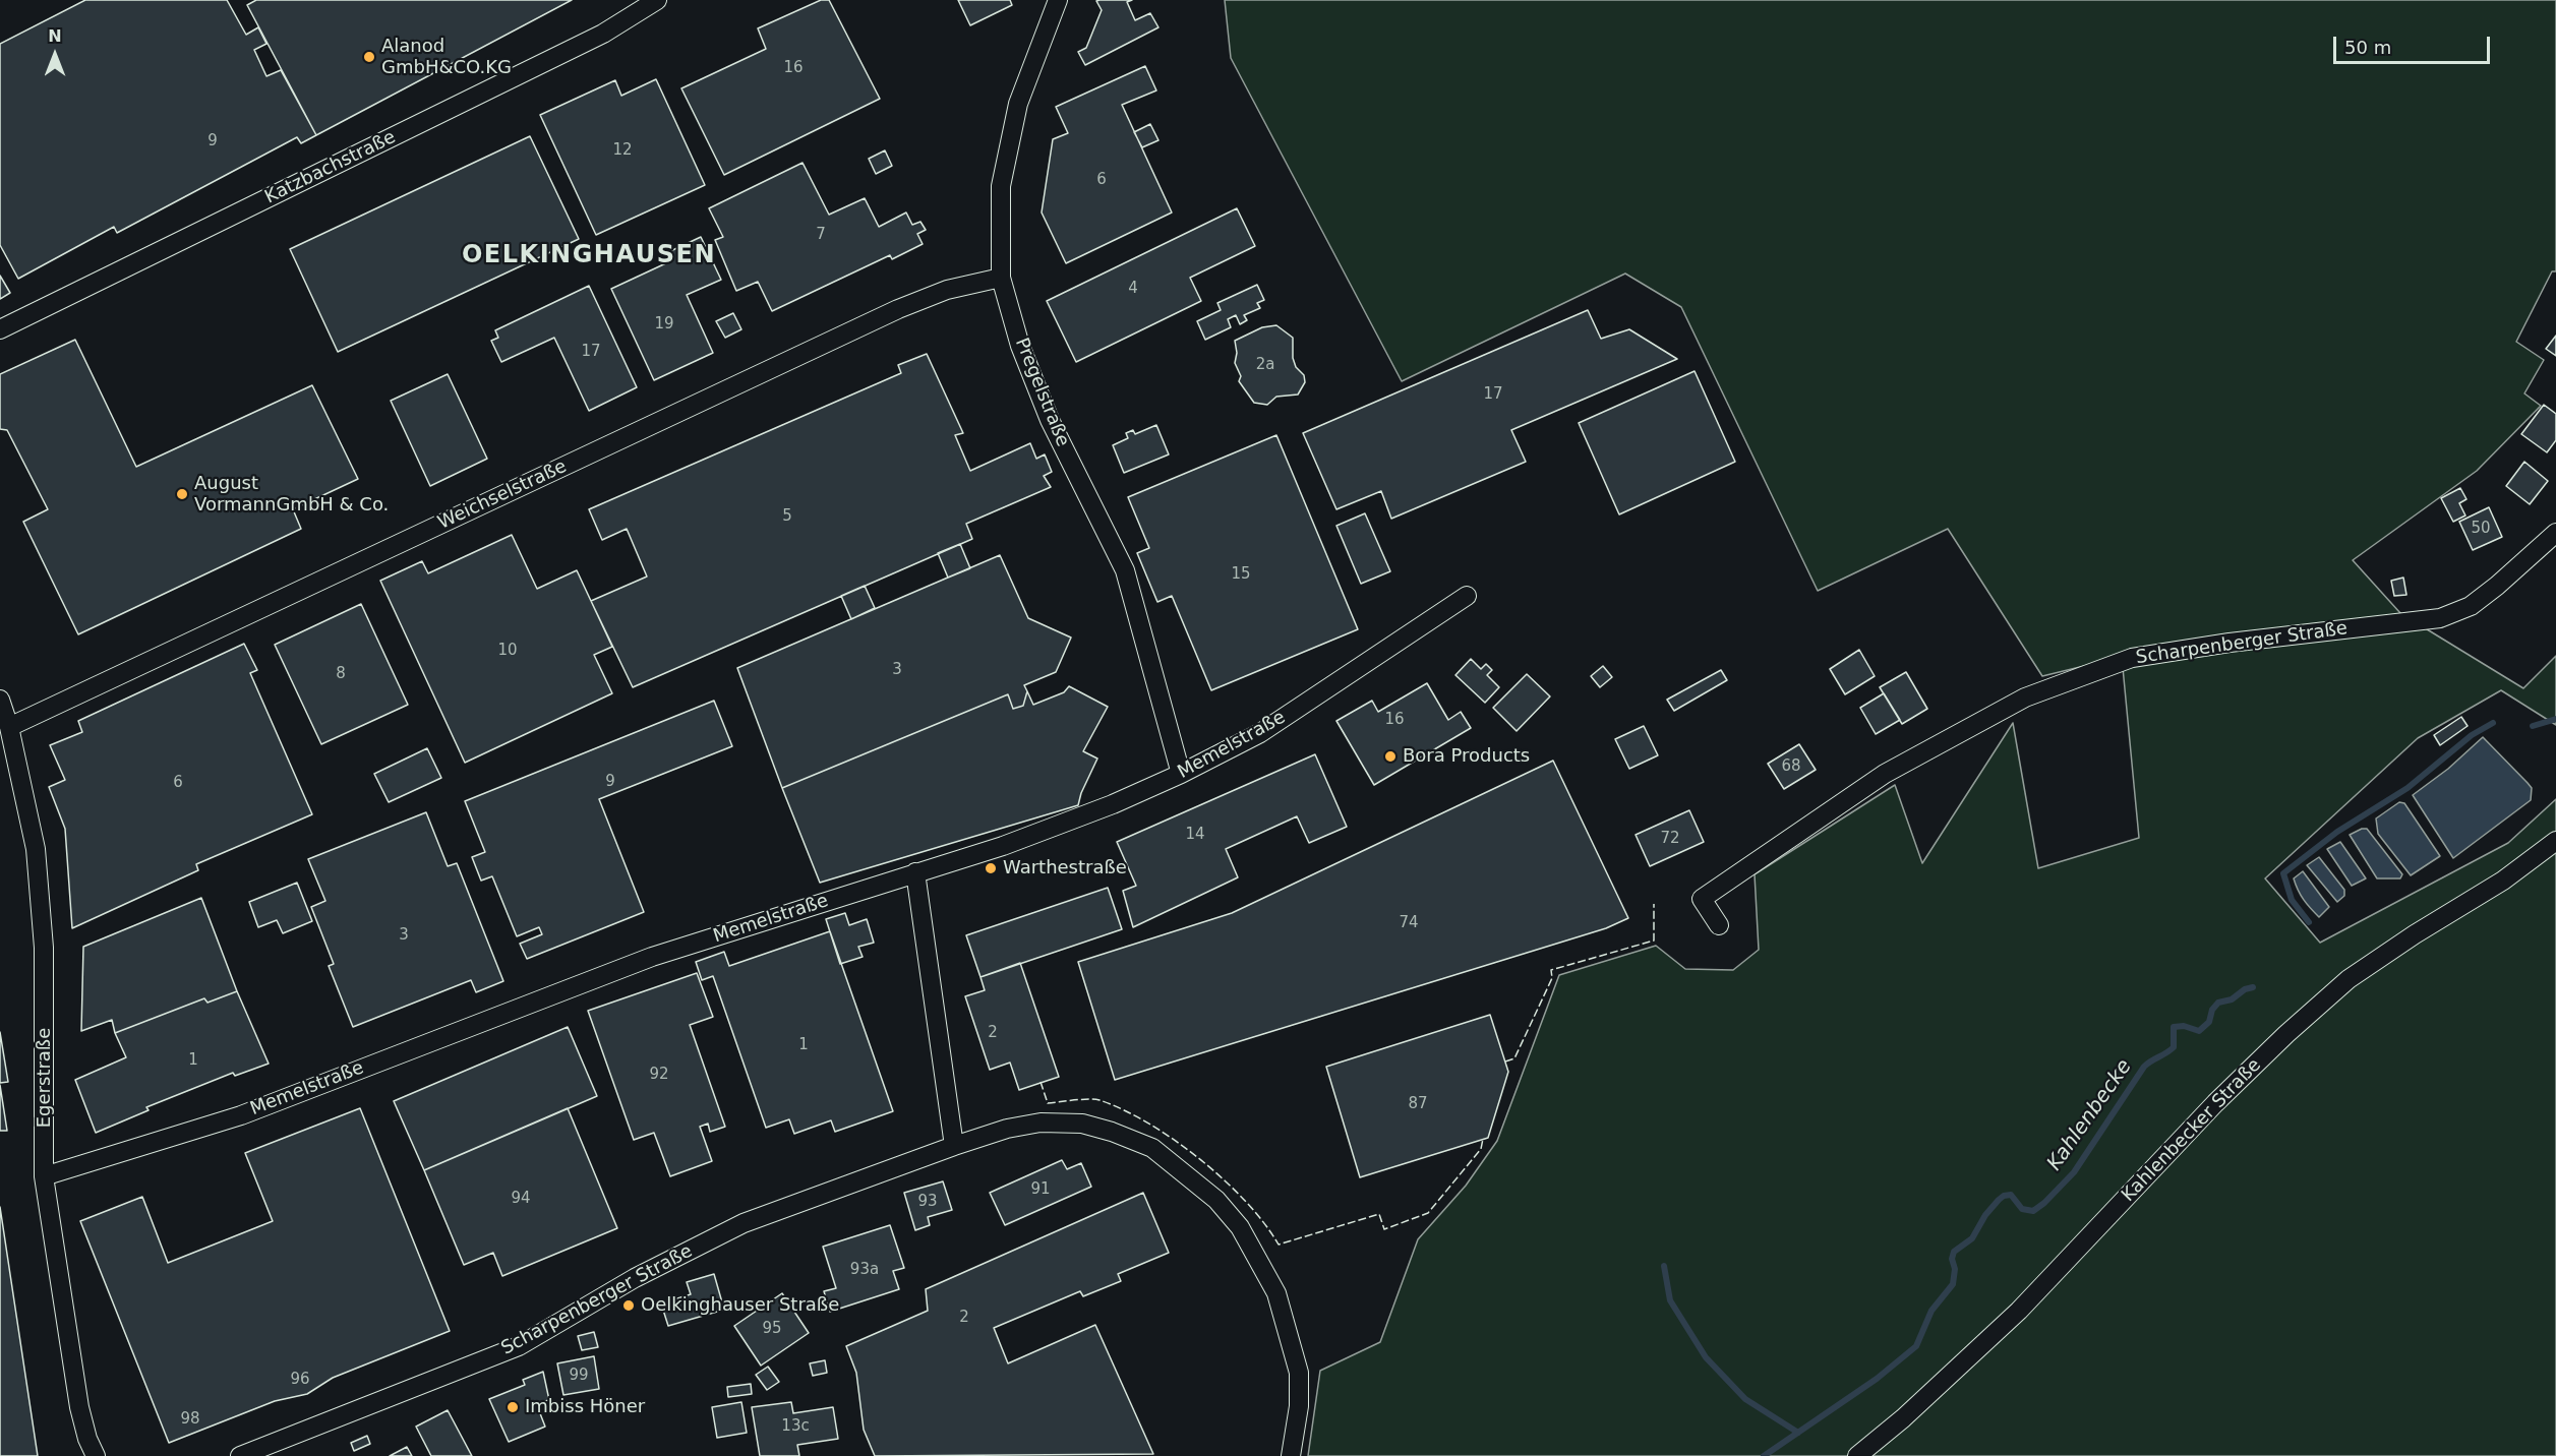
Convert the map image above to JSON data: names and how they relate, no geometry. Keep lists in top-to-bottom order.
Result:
{
  "streets": {
    "street": [
      "Katzbachstraße",
      "Pregelstraße",
      "Weichselstraße",
      "Scharpenberger Straße",
      "Memelstraße",
      "Egerstraße",
      "Kahlenbecker Straße"
    ]
  },
  "crossings": [
    ["Pregelstraße", "Weichselstraße"],
    ["Pregelstraße", "Memelstraße"],
    ["Weichselstraße", "Egerstraße"],
    ["Memelstraße", "Egerstraße"]
  ],
  "districts": ["OELKINGHAUSEN"],
  "water": ["Kahlenbecke"],
  "places": [
    "Alanod GmbH&CO.KG",
    "August VormannGmbH & Co.",
    "Bora Products",
    "Warthestraße",
    "Oelkinghauser Straße",
    "Imbiss Höner"
  ],
  "house_numbers": [
    "16",
    "9",
    "12",
    "6",
    "7",
    "4",
    "19",
    "17",
    "2a",
    "17",
    "5",
    "50",
    "15",
    "10",
    "3",
    "8",
    "16",
    "68",
    "9",
    "6",
    "14",
    "72",
    "74",
    "3",
    "2",
    "1",
    "1",
    "92",
    "87",
    "91",
    "94",
    "93",
    "93a",
    "2",
    "95",
    "99",
    "96",
    "98",
    "13c"
  ],
  "scale_bar": "50 m",
  "north": "top"
}
